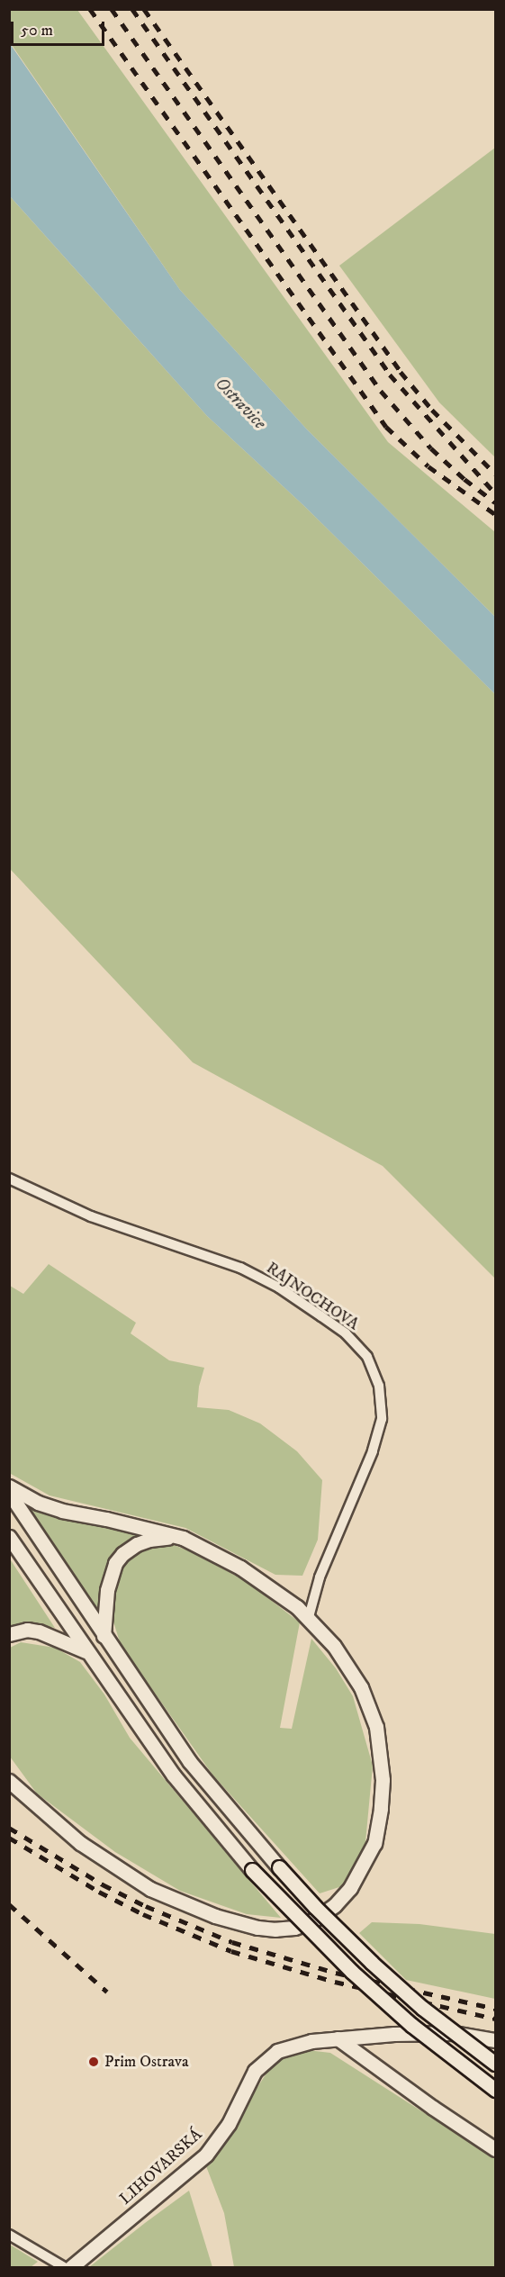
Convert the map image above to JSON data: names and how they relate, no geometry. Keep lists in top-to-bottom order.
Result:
{
  "streets": {
    "main road": ["LIHOVARSKÁ"],
    "street": ["RAJNOCHOVA"]
  },
  "water": ["Ostravice"],
  "places": ["Prim Ostrava"],
  "scale_bar": "50 m"
}
